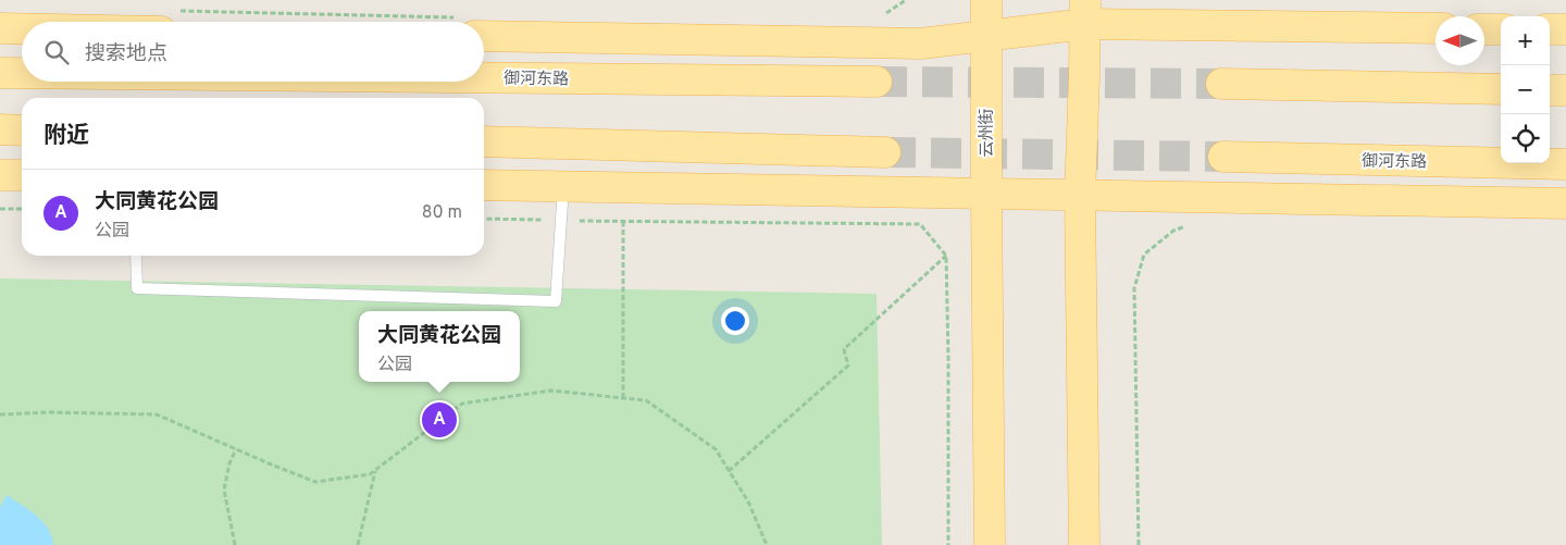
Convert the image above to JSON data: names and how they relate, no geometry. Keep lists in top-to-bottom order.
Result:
{
  "streets": {
    "main road": ["御河东路", "云州街"]
  },
  "north": "left",
  "page": {
    "map_buttons": ["+", "−"],
    "search": "搜索地点",
    "heading": "附近",
    "list": [
      {
        "mark": "A",
        "name": "大同黄花公园",
        "note": "公园",
        "value": "80 m"
      }
    ],
    "popup": ["大同黄花公园", "公园"],
    "pins": "A"
  }
}
